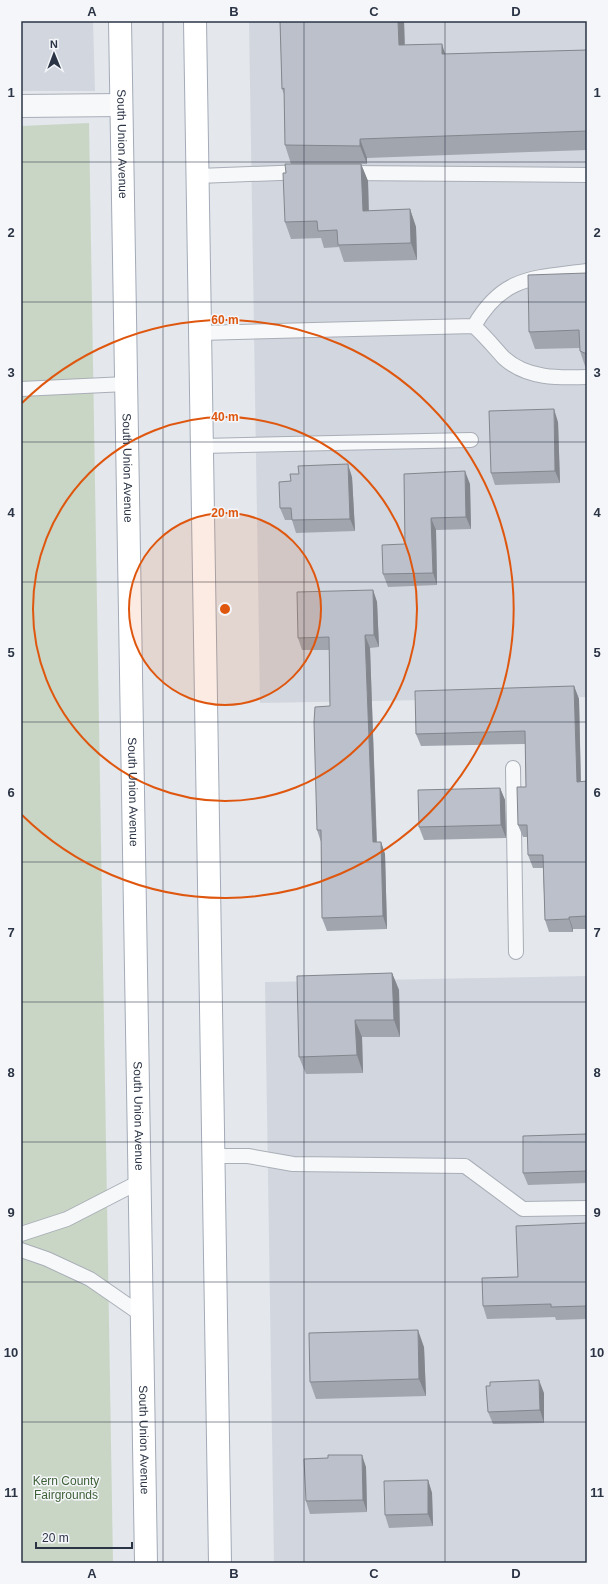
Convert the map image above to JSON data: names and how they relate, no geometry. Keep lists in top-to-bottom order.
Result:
{
  "streets": {
    "main road": ["South Union Avenue"]
  },
  "parks": ["Kern County Fairgrounds"],
  "scale_bar": "20 m",
  "north": "top",
  "grid": {
    "columns": [
      "A",
      "B",
      "C",
      "D"
    ],
    "rows": [
      "1",
      "2",
      "3",
      "4",
      "5",
      "6",
      "7",
      "8",
      "9",
      "10",
      "11"
    ]
  },
  "rings": ["60 m", "40 m", "20 m"]
}
